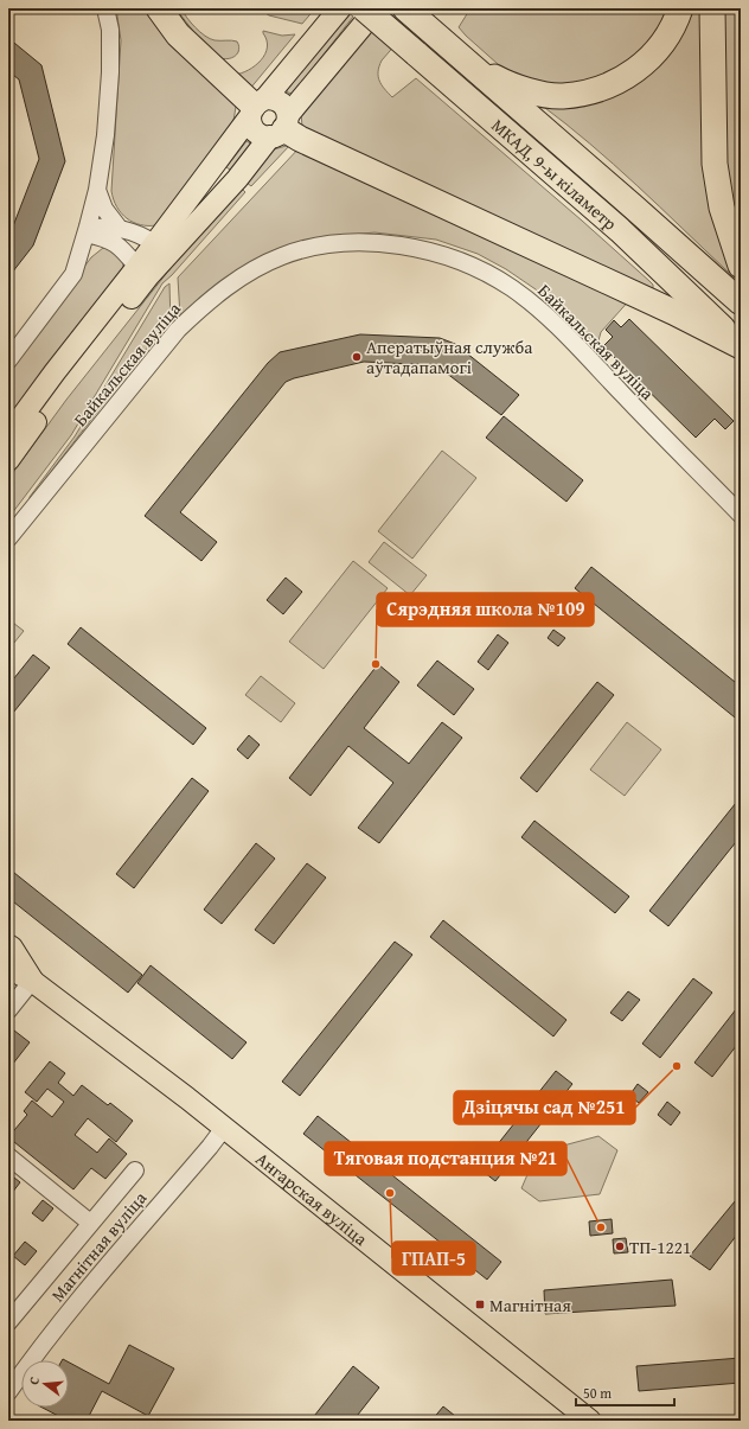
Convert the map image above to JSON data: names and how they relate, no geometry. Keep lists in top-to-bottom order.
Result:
{
  "streets": {
    "highway": ["МКАД, 9-ы кіламетр"],
    "main road": ["Ангарская вуліца"],
    "street": ["Байкальская вуліца", "Магнітная вуліца"]
  },
  "crossings": [
    ["Ангарская вуліца", "Магнітная вуліца"]
  ],
  "places": {
    "other": [
      "Аператыўная служба аўтадапамогі",
      "Сярэдняя школа №109",
      "Дзіцячы сад №251",
      "ГПАП-5",
      "Тяговая подстанция №21",
      "ТП-1221"
    ],
    "transit": ["Магнітная"]
  },
  "scale_bar": "50 m",
  "north": "left"
}
